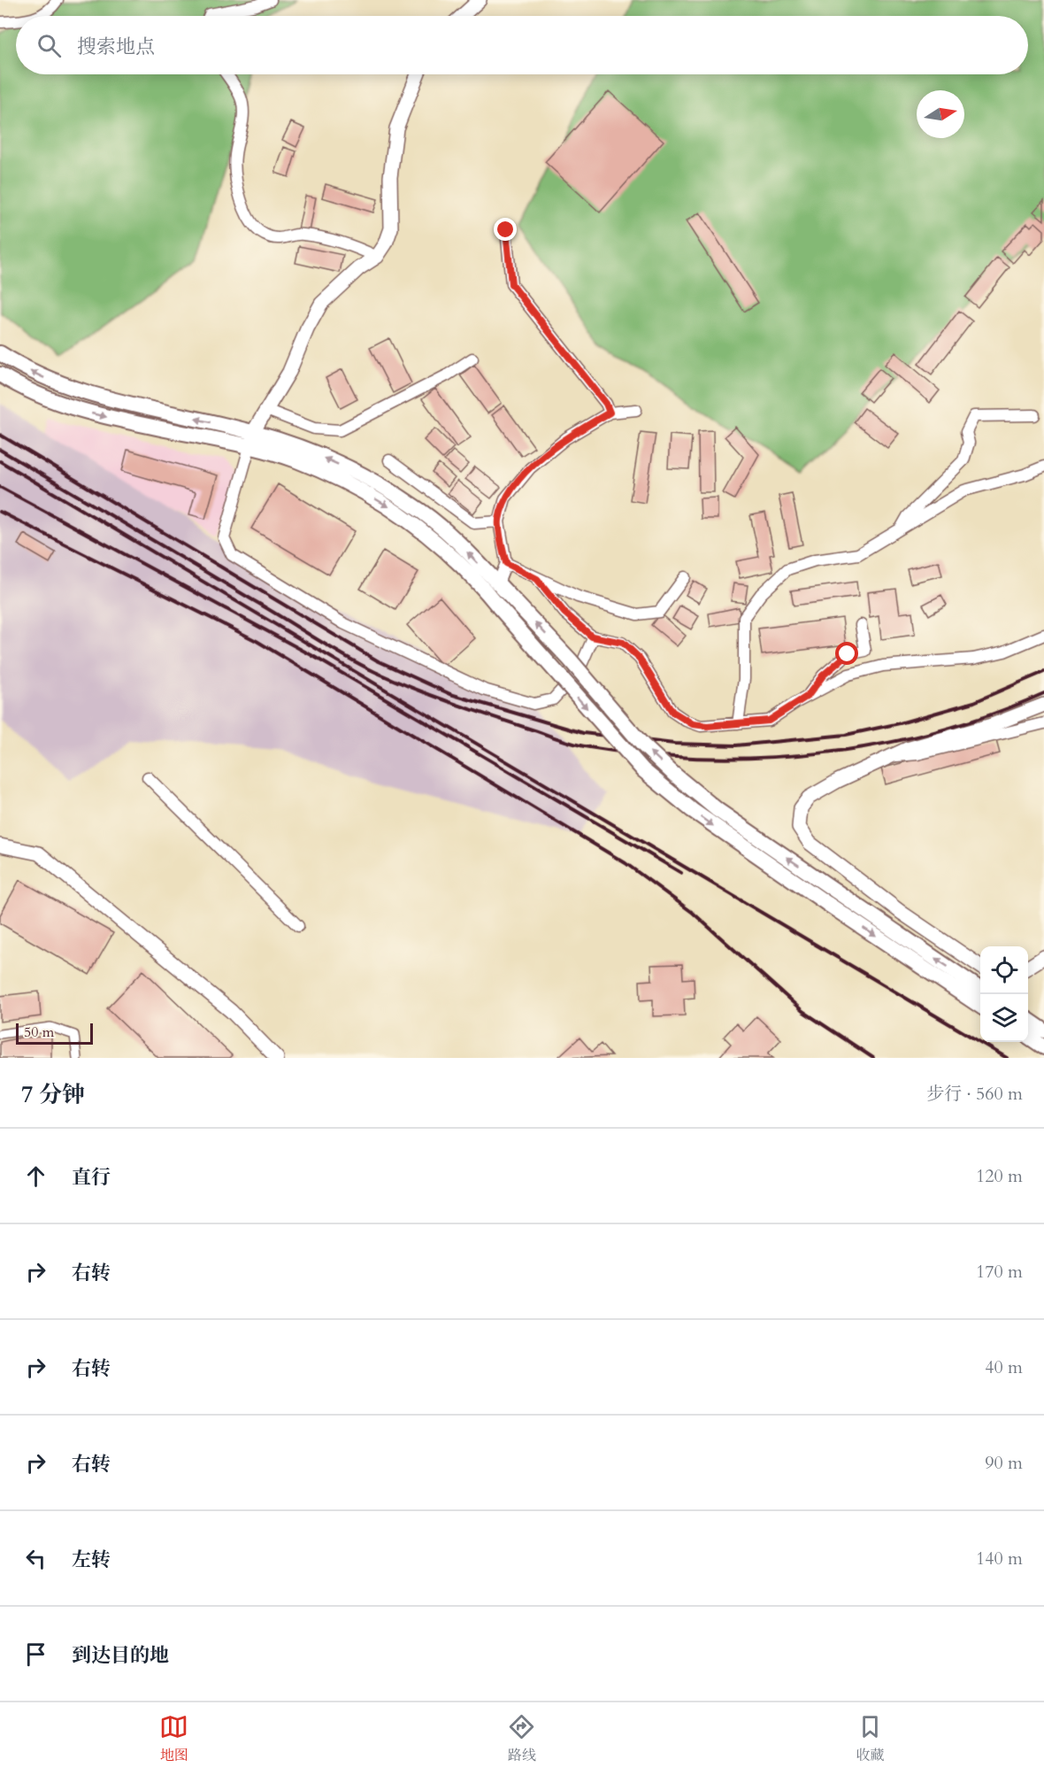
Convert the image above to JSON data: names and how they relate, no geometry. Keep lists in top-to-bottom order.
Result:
{
  "scale_bar": "50 m",
  "north": "right",
  "page": {
    "search": "搜索地点",
    "scale": "50 m",
    "heading": ["7 分钟", "步行 · 560 m"],
    "list": [
      ["直行", "120 m"],
      ["右转", "170 m"],
      ["右转", "40 m"],
      ["右转", "90 m"],
      ["左转", "140 m"],
      "到达目的地"
    ],
    "nav": ["地图", "路线", "收藏"]
  }
}
